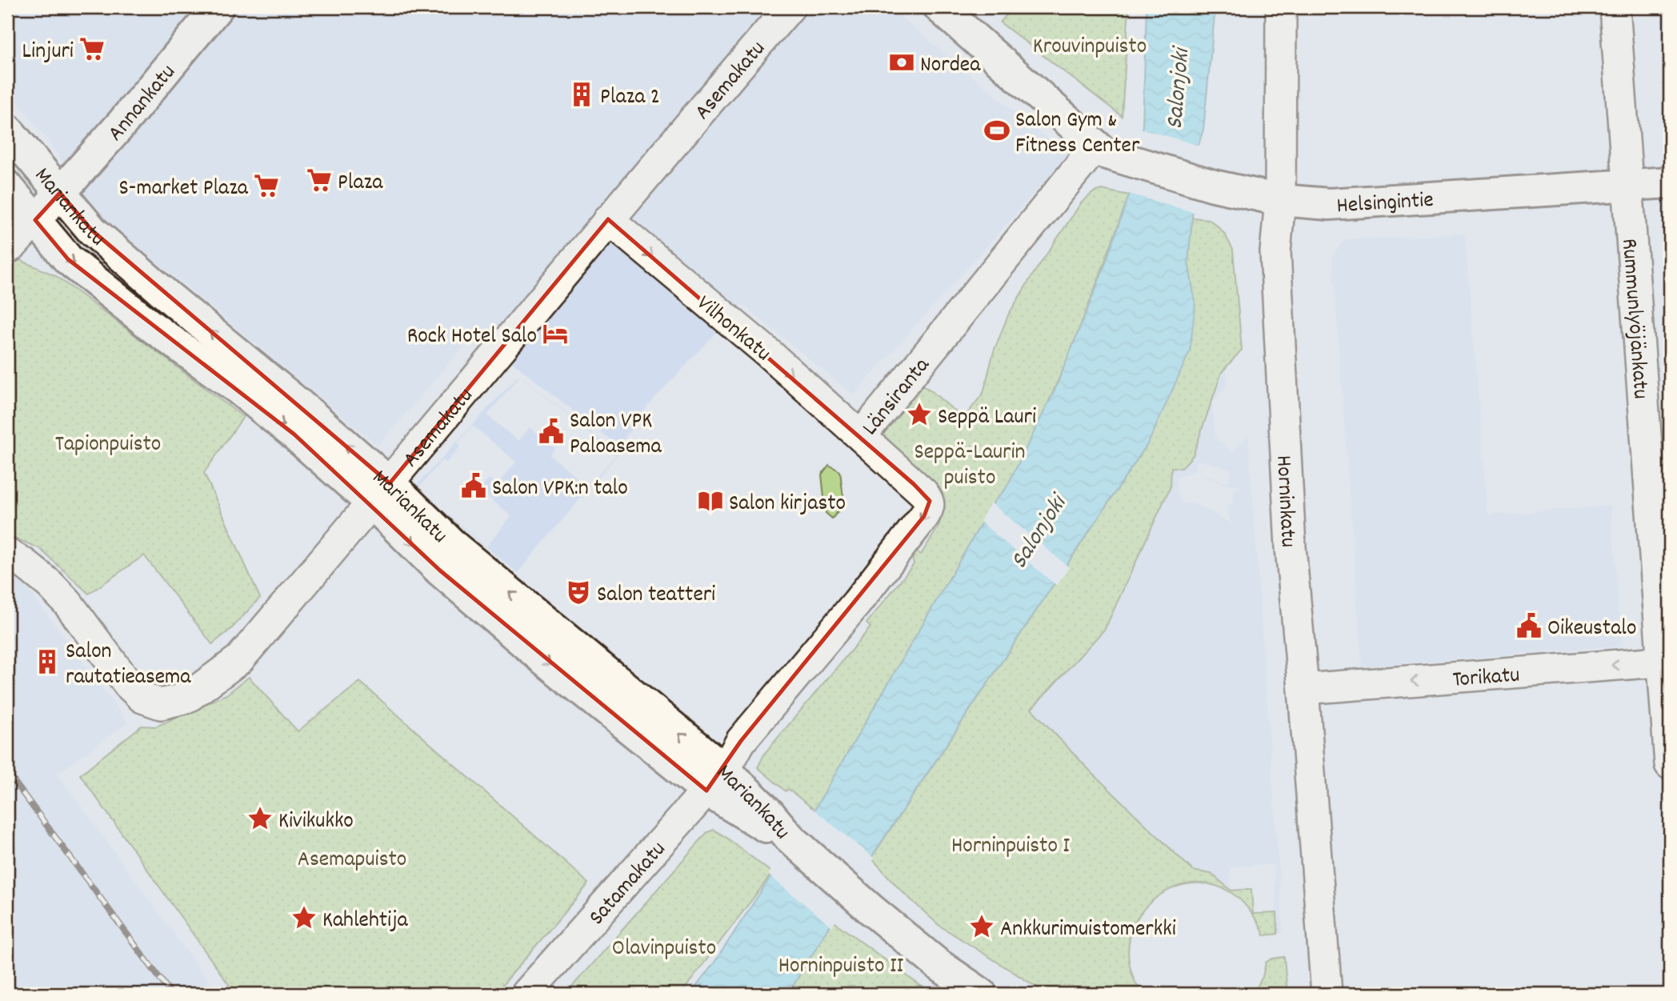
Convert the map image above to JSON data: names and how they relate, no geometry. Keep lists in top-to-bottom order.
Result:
{
  "streets": {
    "main road": ["Annankatu", "Helsingintie", "Mariankatu"],
    "street": [
      "Asemakatu",
      "Rummunlyöjänkatu",
      "Vilhonkatu",
      "Länsiranta",
      "Horninkatu",
      "Torikatu",
      "Satamakatu"
    ]
  },
  "crossings": [
    ["Asemakatu", "Mariankatu"],
    ["Asemakatu", "Vilhonkatu"],
    ["Annankatu", "Mariankatu"],
    ["Helsingintie", "Rummunlyöjänkatu"],
    ["Helsingintie", "Länsiranta"],
    ["Helsingintie", "Horninkatu"],
    ["Mariankatu", "Länsiranta"],
    ["Mariankatu", "Satamakatu"],
    ["Rummunlyöjänkatu", "Torikatu"],
    ["Vilhonkatu", "Länsiranta"],
    ["Länsiranta", "Satamakatu"],
    ["Horninkatu", "Torikatu"]
  ],
  "one_way": ["Vilhonkatu", "Länsiranta", "Torikatu"],
  "water": ["Salonjoki"],
  "parks": [
    "Krouvinpuisto",
    "Tapionpuisto",
    "Seppä-Laurin puisto",
    "Horninpuisto I",
    "Asemapuisto",
    "Olavinpuisto",
    "Horninpuisto II"
  ],
  "places": {
    "supermarket": ["Linjuri", "Plaza", "S-market Plaza"],
    "bank": ["Nordea"],
    "building": ["Plaza 2", "Salon rautatieasema"],
    "sports": ["Salon Gym & Fitness Center"],
    "hotel": ["Rock Hotel Salo"],
    "place": [
      "Seppä Lauri",
      "Kivikukko",
      "Kahlehtija",
      "Ankkurimuistomerkki"
    ],
    "public building": ["Salon VPK Paloasema", "Salon VPK:n talo", "Oikeustalo"],
    "library": ["Salon kirjasto"],
    "theatre": ["Salon teatteri"]
  }
}
